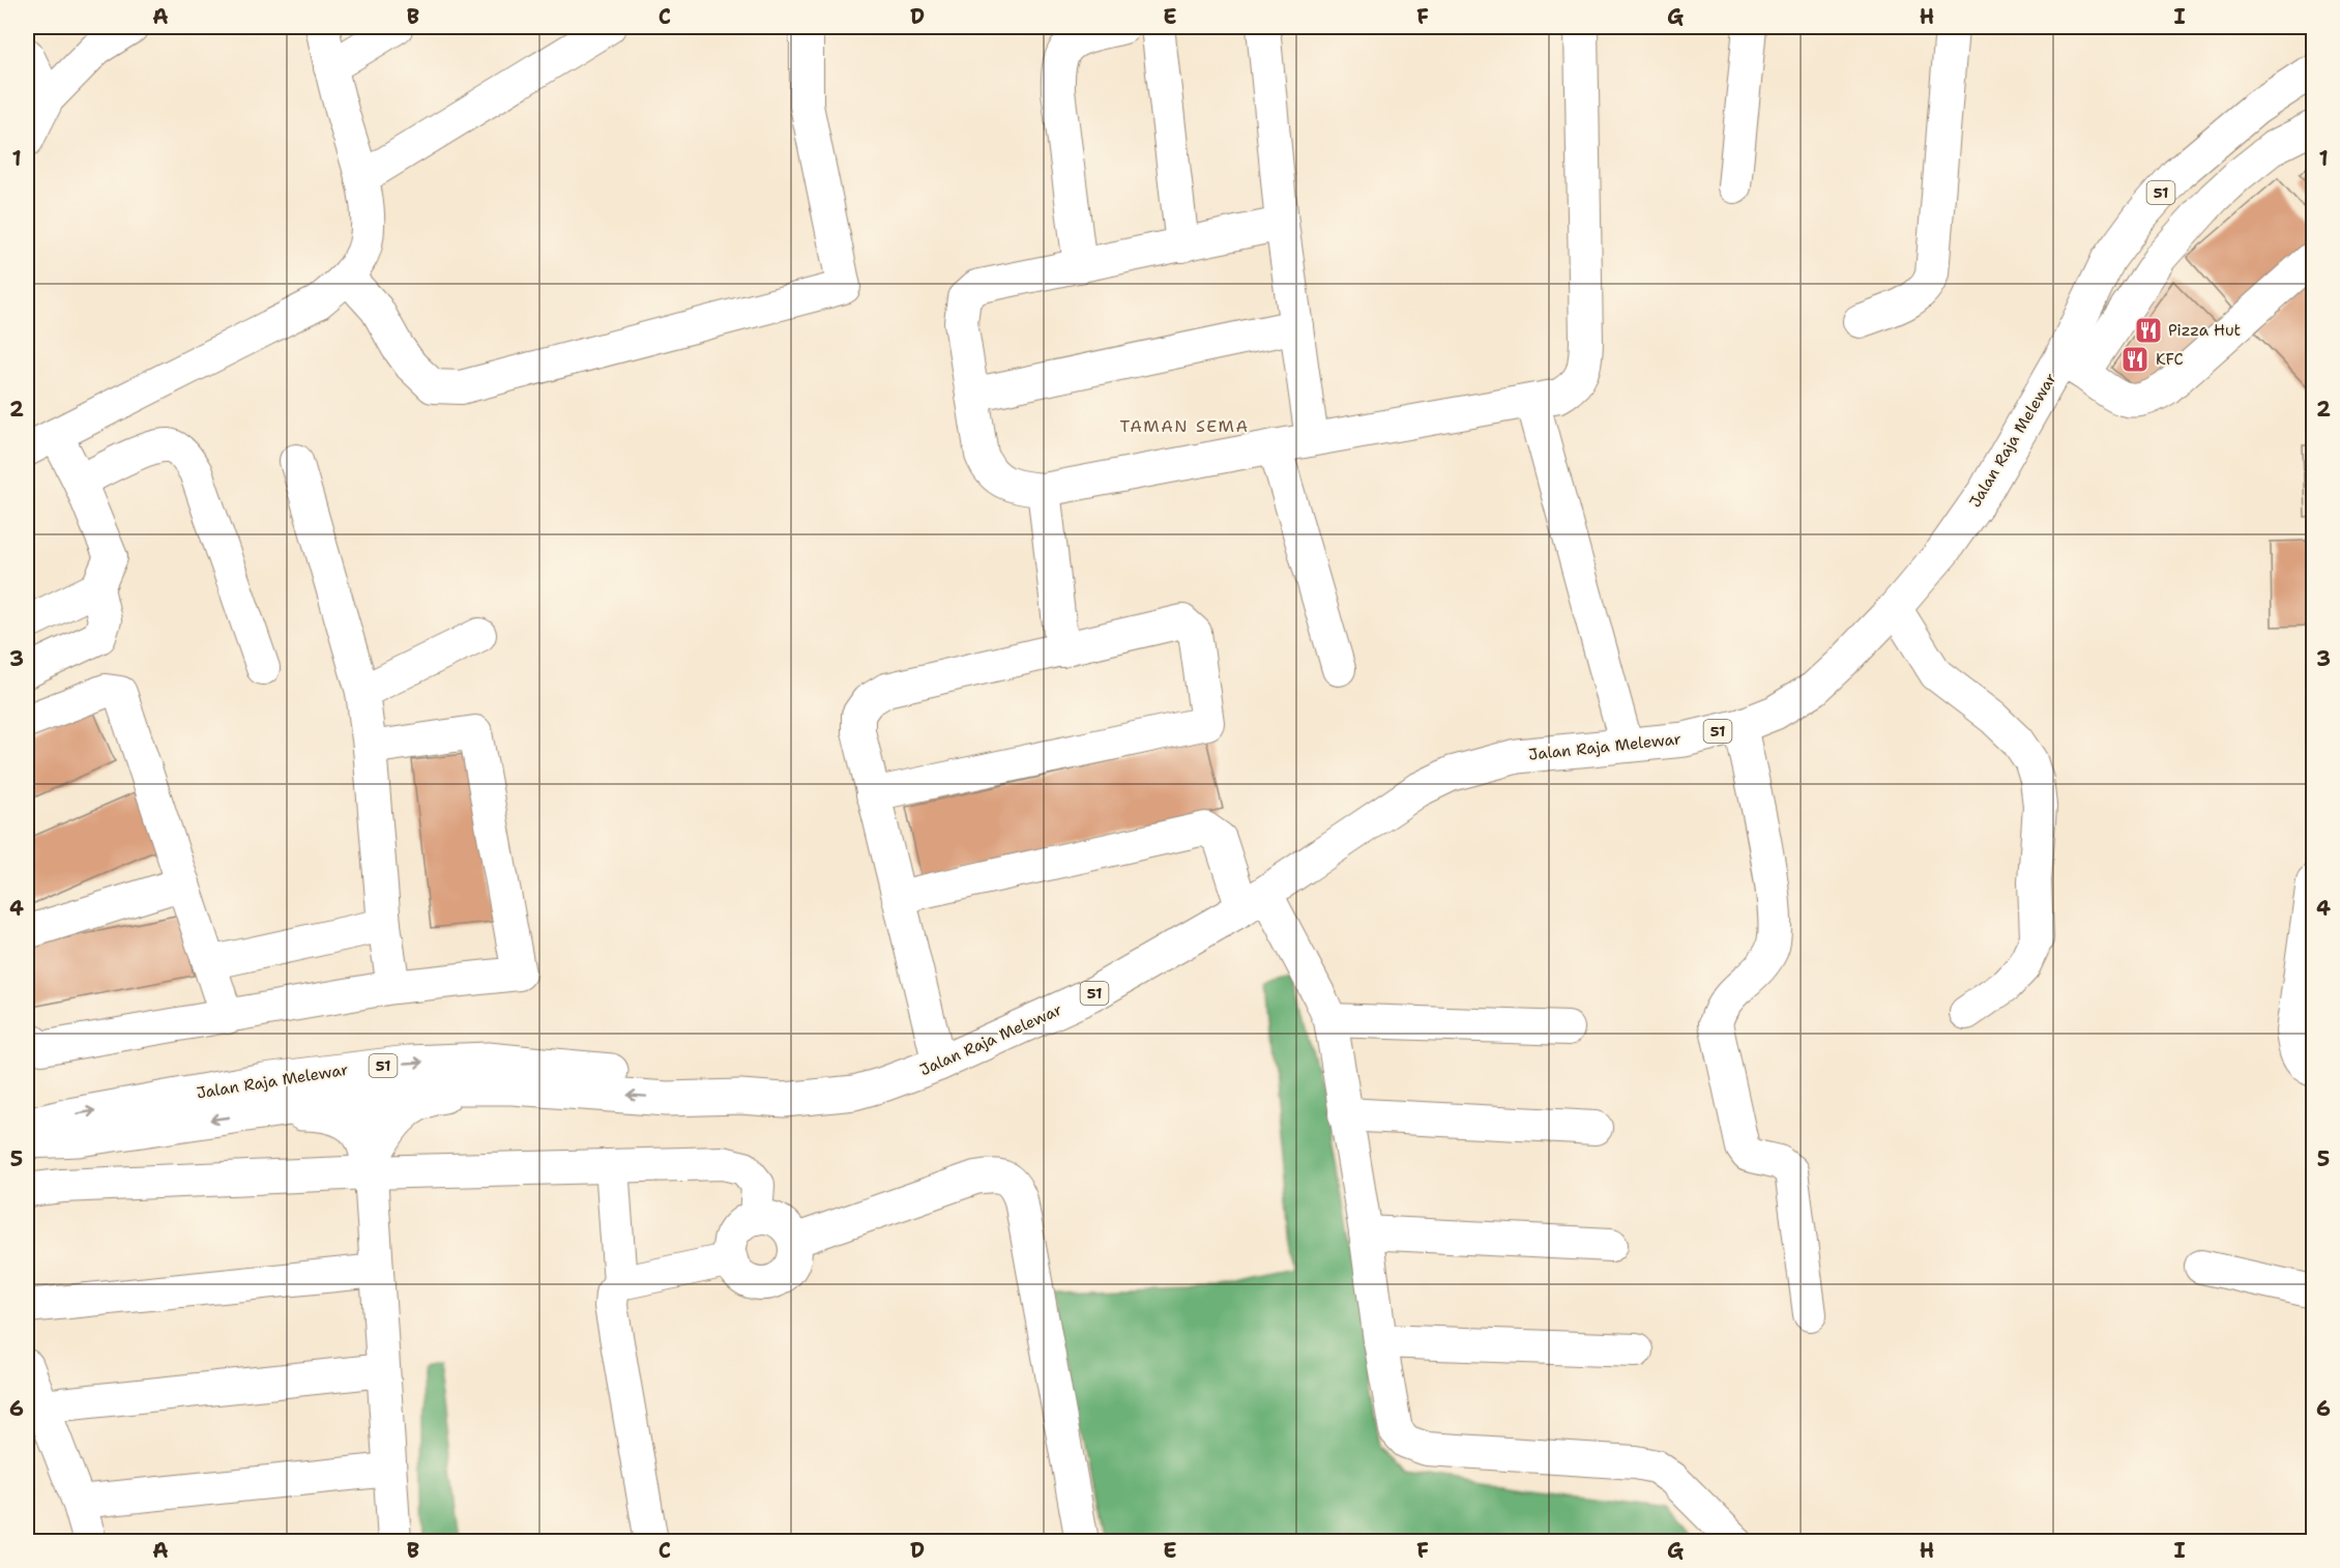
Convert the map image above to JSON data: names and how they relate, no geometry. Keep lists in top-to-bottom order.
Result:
{
  "streets": {
    "highway": ["51", "Jalan Raja Melewar"]
  },
  "districts": ["TAMAN SEMA"],
  "places": {
    "restaurant": ["Pizza Hut", "KFC"]
  },
  "grid": {
    "columns": [
      "A",
      "B",
      "C",
      "D",
      "E",
      "F",
      "G",
      "H",
      "I"
    ],
    "rows": [
      "1",
      "2",
      "3",
      "4",
      "5",
      "6"
    ]
  }
}
